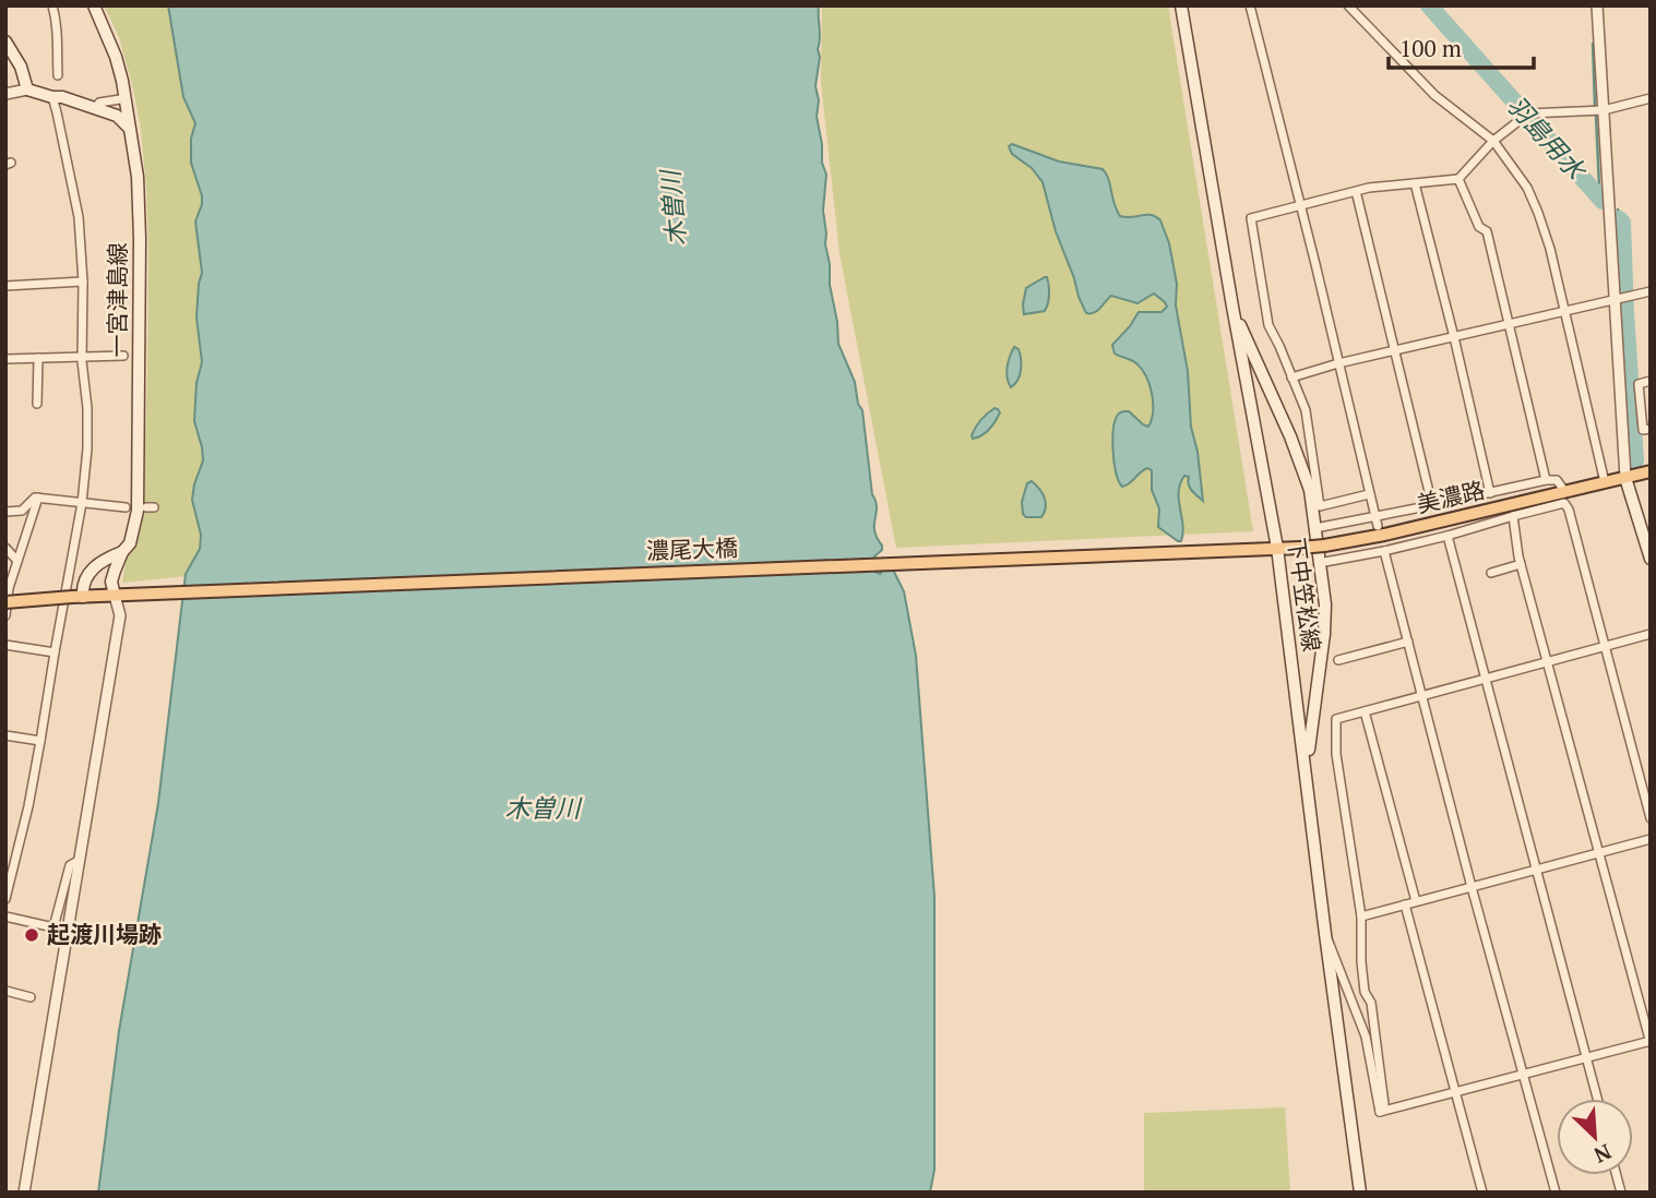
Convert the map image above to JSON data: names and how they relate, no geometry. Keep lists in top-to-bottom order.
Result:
{
  "streets": {
    "main road": [
      "一宮津島線",
      "美濃路",
      "濃尾大橋",
      "下中笠松線"
    ]
  },
  "crossings": [
    ["一宮津島線", "濃尾大橋"],
    ["美濃路", "濃尾大橋"],
    ["美濃路", "下中笠松線"]
  ],
  "water": ["羽島用水", "木曽川"],
  "places": ["起渡川場跡"],
  "scale_bar": "100 m",
  "north": "bottom right"
}
